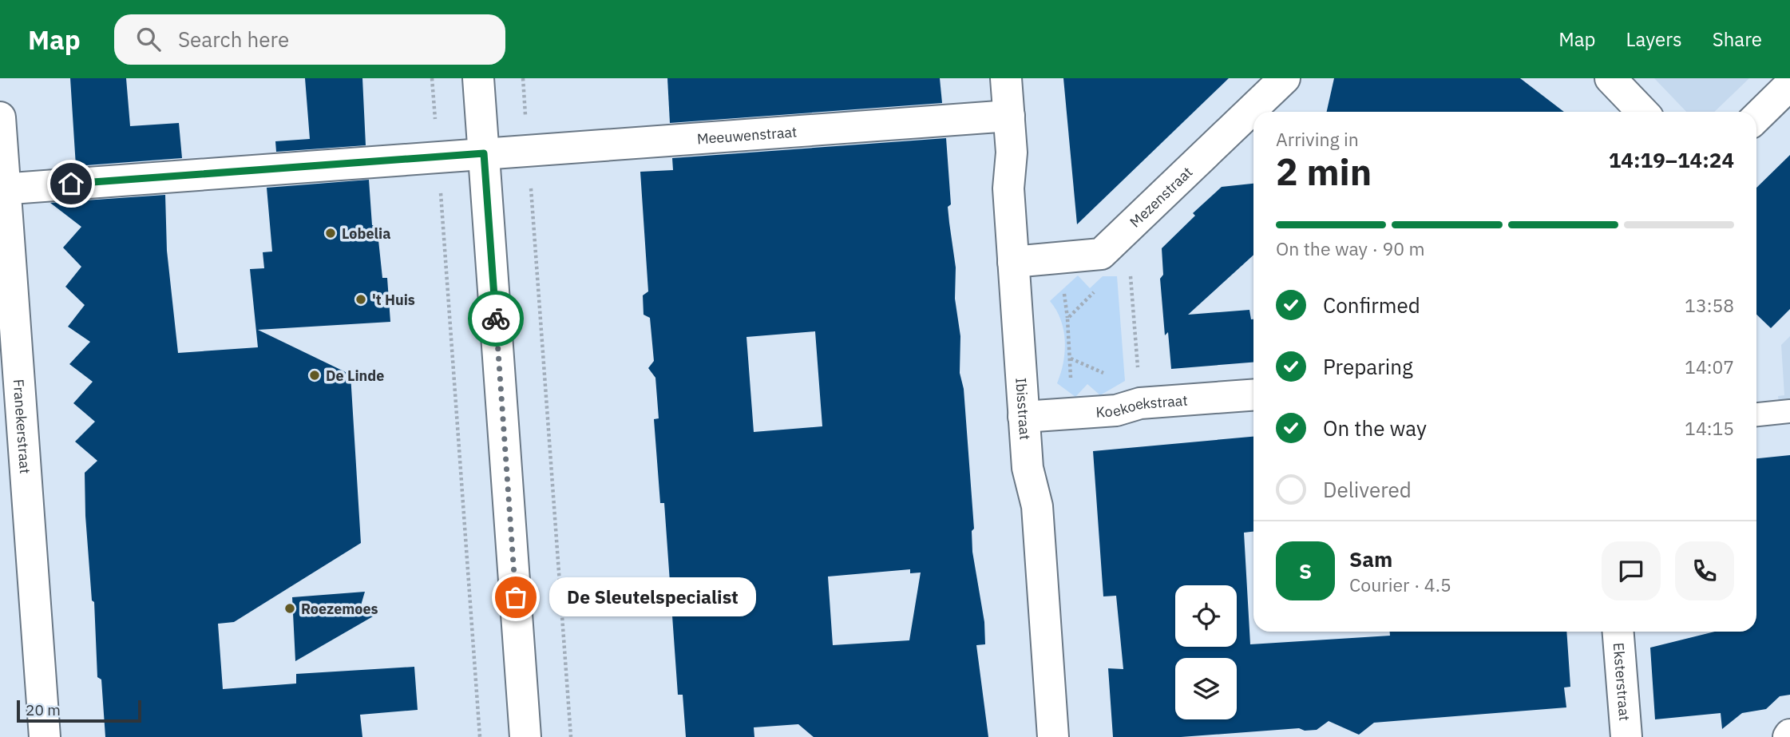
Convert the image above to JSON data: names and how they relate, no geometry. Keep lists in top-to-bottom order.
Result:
{
  "streets": {
    "street": [
      "Meeuwenstraat",
      "Mezenstraat",
      "Koekoekstraat",
      "Ibisstraat",
      "Franekerstraat",
      "Eksterstraat"
    ]
  },
  "crossings": [
    ["Meeuwenstraat", "Ibisstraat"],
    ["Meeuwenstraat", "Franekerstraat"],
    ["Mezenstraat", "Ibisstraat"],
    ["Koekoekstraat", "Ibisstraat"]
  ],
  "places": [
    "Lobelia",
    "'t Huis",
    "De Linde",
    "De Sleutelspecialist",
    "Roezemoes"
  ],
  "scale_bar": "20 m",
  "page": {
    "header": "Map",
    "search": "Search here",
    "nav": ["Map", "Layers", "Share"],
    "heading": ["2 min", "Arriving in", "14:19–14:24"],
    "panel": ["Sam", "Courier · 4.5"],
    "bar": "On the way · 90 m",
    "list": [
      ["Confirmed", "13:58"],
      ["Preparing", "14:07"],
      ["On the way", "14:15"],
      "Delivered"
    ],
    "round": "S",
    "bubble": "De Sleutelspecialist",
    "scale": "20 m"
  }
}
